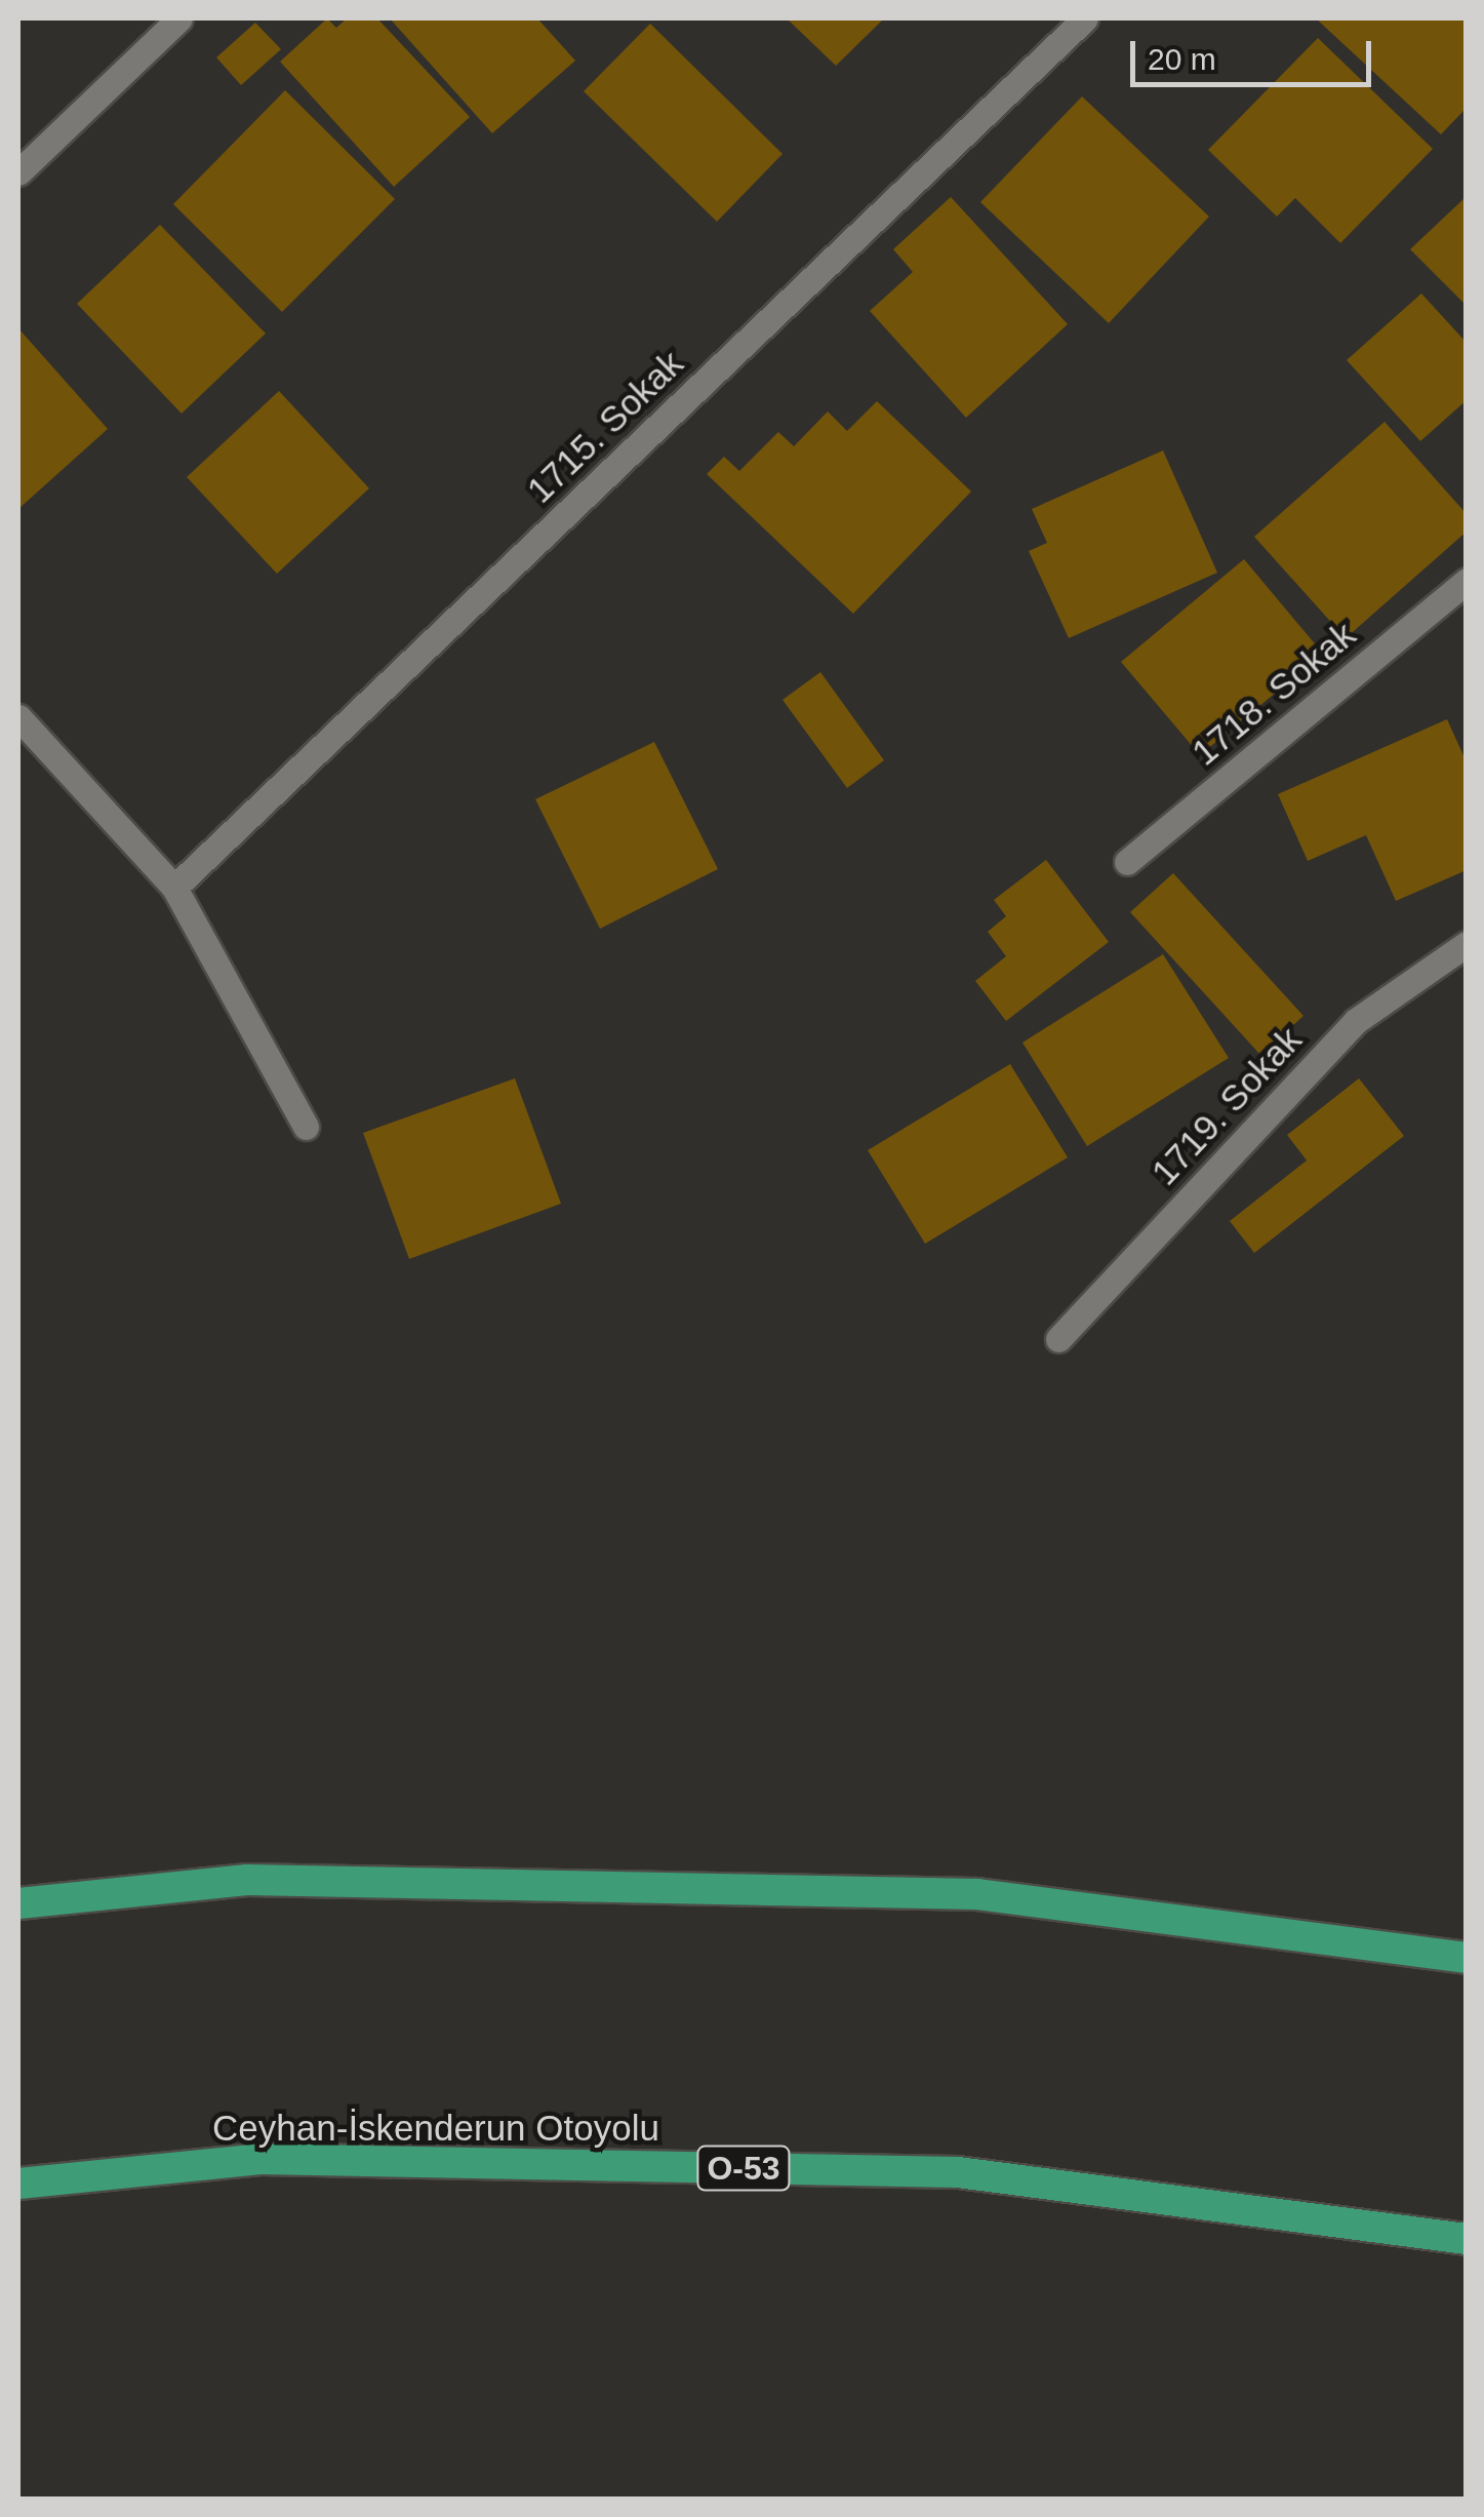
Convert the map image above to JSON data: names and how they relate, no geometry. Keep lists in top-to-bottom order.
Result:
{
  "streets": {
    "highway": ["Ceyhan-İskenderun Otoyolu", "O-53"],
    "street": ["1715. Sokak", "1718. Sokak", "1719. Sokak"]
  },
  "scale_bar": "20 m"
}
